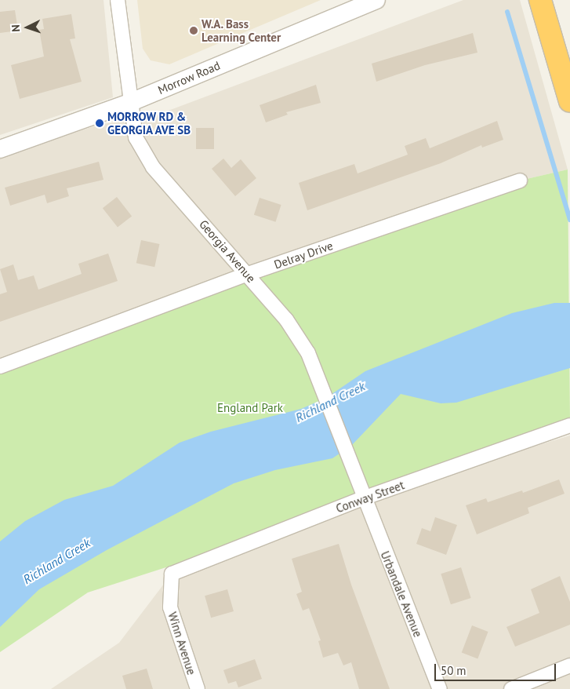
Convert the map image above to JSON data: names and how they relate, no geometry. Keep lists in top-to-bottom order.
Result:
{
  "streets": {
    "street": [
      "Morrow Road",
      "Georgia Avenue",
      "Delray Drive",
      "Conway Street",
      "Urbandale Avenue",
      "Winn Avenue"
    ]
  },
  "crossings": [
    ["Morrow Road", "Georgia Avenue"],
    ["Georgia Avenue", "Delray Drive"],
    ["Georgia Avenue", "Conway Street"],
    ["Georgia Avenue", "Urbandale Avenue"],
    ["Conway Street", "Urbandale Avenue"],
    ["Conway Street", "Winn Avenue"]
  ],
  "water": ["Richland Creek"],
  "parks": ["England Park"],
  "places": ["W.A. Bass Learning Center", "MORROW RD & GEORGIA AVE SB"],
  "scale_bar": "50 m",
  "north": "left"
}
